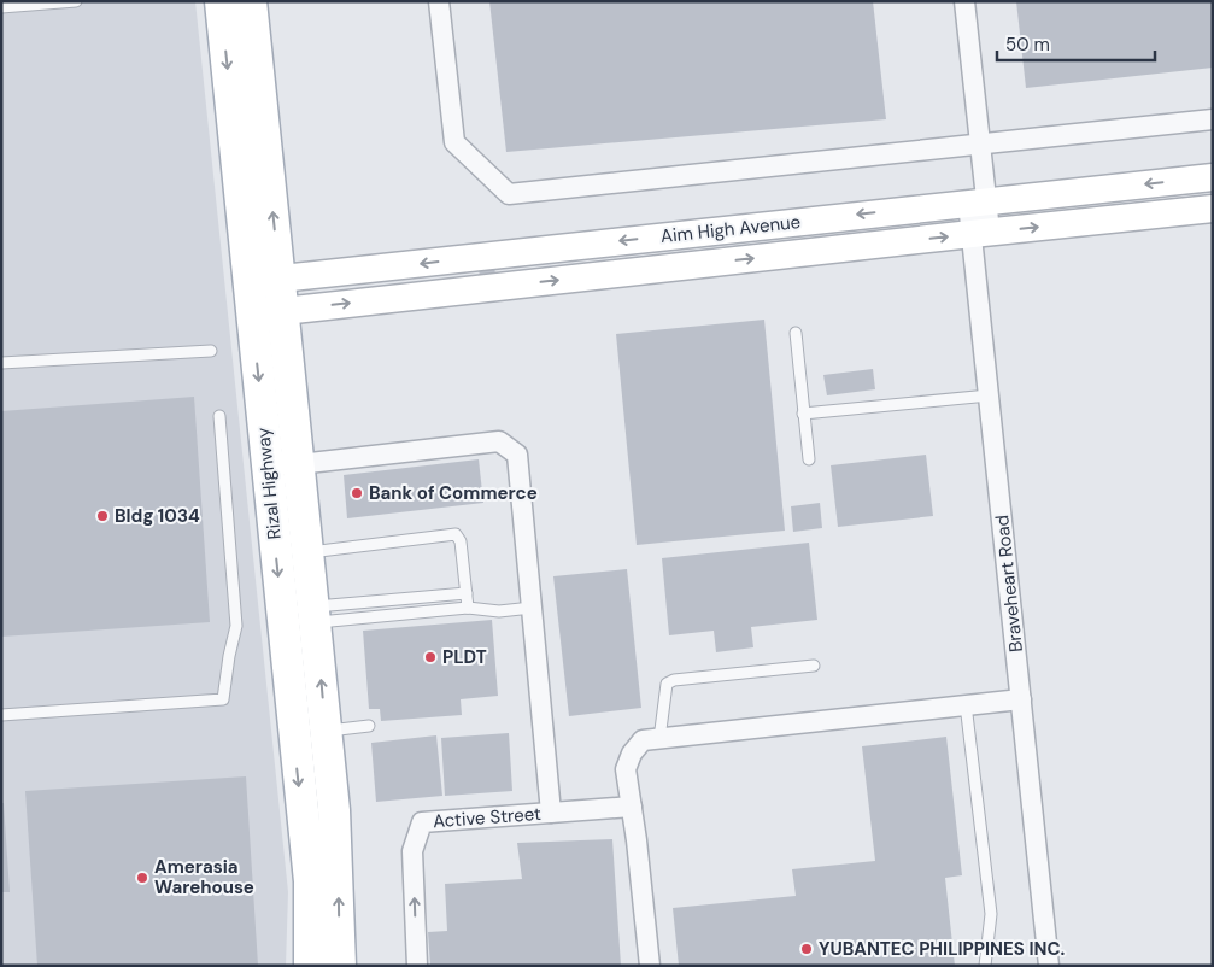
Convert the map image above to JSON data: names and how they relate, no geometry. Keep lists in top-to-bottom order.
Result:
{
  "streets": {
    "main road": ["Rizal Highway"],
    "street": ["Aim High Avenue", "Braveheart Road", "Active Street"]
  },
  "crossings": [
    ["Aim High Avenue", "Rizal Highway"],
    ["Aim High Avenue", "Braveheart Road"]
  ],
  "places": [
    "Bank of Commerce",
    "Bldg 1034",
    "PLDT",
    "Amerasia Warehouse",
    "YUBANTEC PHILIPPINES INC."
  ],
  "scale_bar": "50 m"
}
